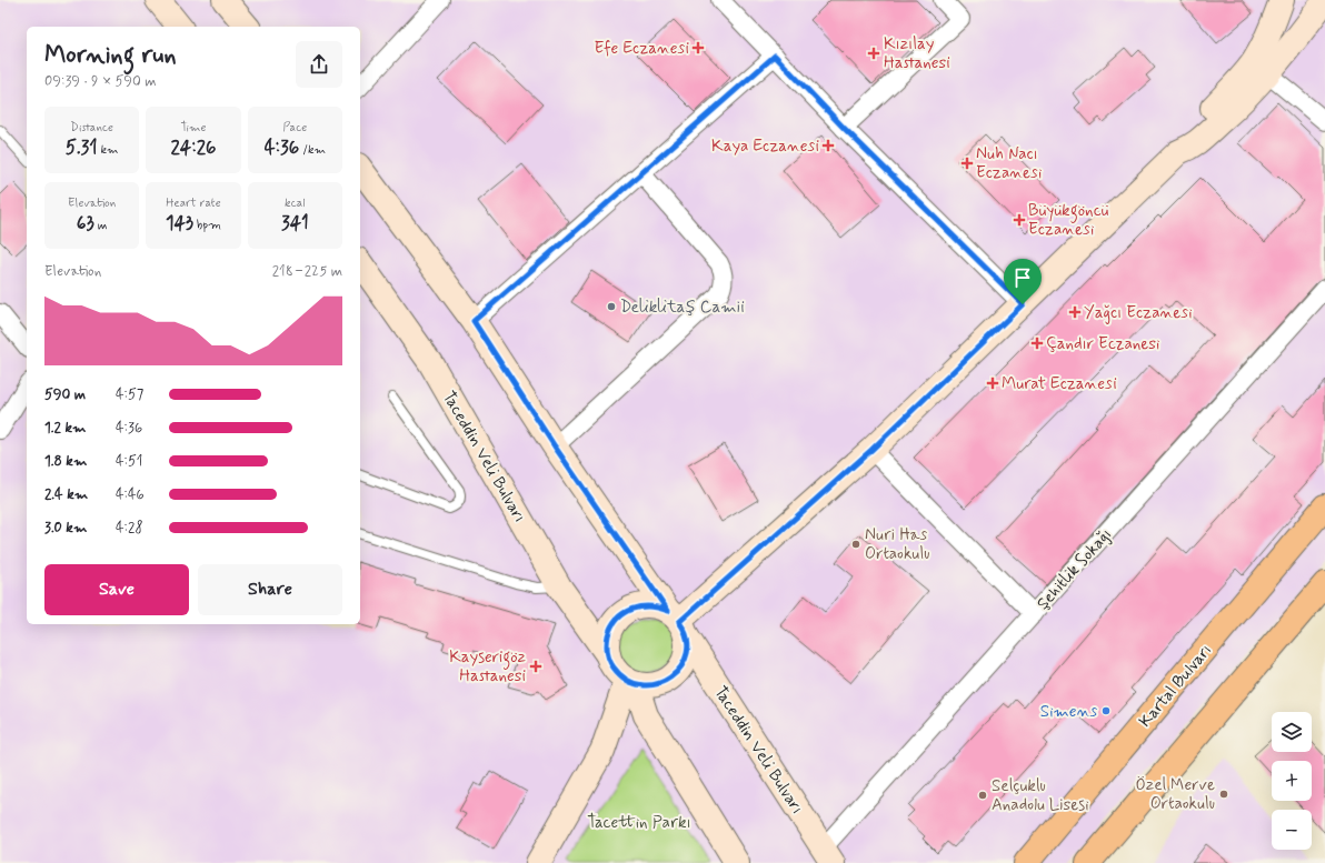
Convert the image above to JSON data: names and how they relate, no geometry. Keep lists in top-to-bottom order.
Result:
{
  "streets": {
    "main road": ["Kartal Bulvarı"],
    "street": ["Taceddin Veli Bulvarı", "Şehitlik Sokağı"]
  },
  "crossings": [
    ["Taceddin Veli Bulvarı", "Şehitlik Sokağı"]
  ],
  "parks": ["Tacettin Parkı"],
  "places": {
    "health": [
      "Efe Eczanesi",
      "Kızılay Hastanesi",
      "Kaya Eczanesi",
      "Nuh Nacı Eczanesi",
      "Büyükgöncü Eczanesi",
      "Yağcı Eczanesi",
      "Çandır Eczanesi",
      "Murat Eczanesi",
      "Kayserigöz Hastanesi"
    ],
    "other": [
      "Deliklitaş Camii",
      "Nuri Has Ortaokulu",
      "Simens",
      "Özel Merve Ortaokulu",
      "Selçuklu Anadolu Lisesi"
    ]
  },
  "page": {
    "heading": ["Morning run", "09:39 · 9 × 590 m"],
    "stats": [
      ["Distance", "5.31 km"],
      ["Time", "24:26"],
      ["Pace", "4:36 /km"],
      ["Elevation", "63 m"],
      ["Heart rate", "143 bpm"],
      ["kcal", "341"]
    ],
    "chart": ["Elevation", "218–225 m"],
    "list": [
      {
        "name": "590 m",
        "note": "4:57"
      },
      {
        "name": "1.2 km",
        "note": "4:36"
      },
      {
        "name": "1.8 km",
        "note": "4:51"
      },
      {
        "name": "2.4 km",
        "note": "4:46"
      },
      {
        "name": "3.0 km",
        "note": "4:28"
      }
    ],
    "buttons": ["Save", "Share"],
    "map_buttons": ["+", "−"]
  }
}
